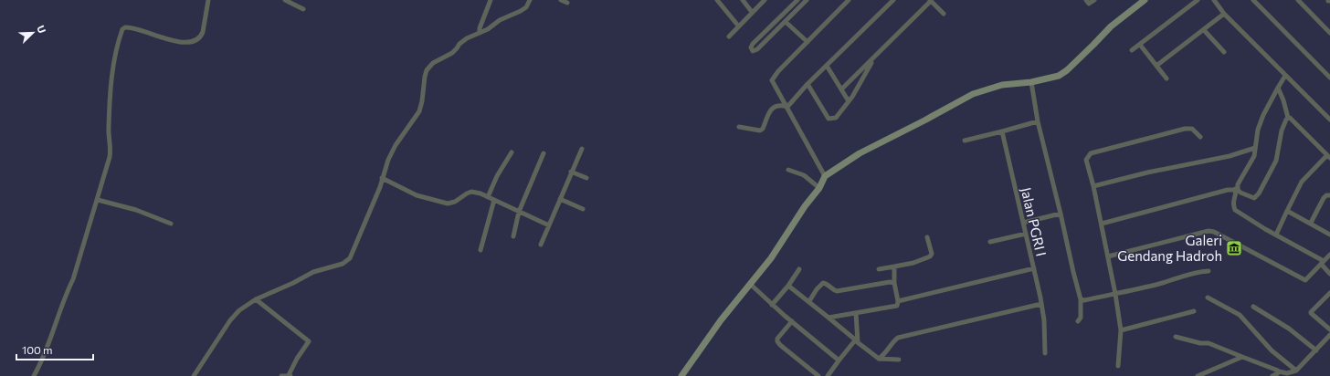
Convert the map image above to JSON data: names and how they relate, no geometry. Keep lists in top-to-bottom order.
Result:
{
  "streets": {
    "street": ["Jalan PGRI I"]
  },
  "places": {
    "museum": ["Galeri Gendang Hadroh"]
  },
  "scale_bar": "100 m",
  "north": "top right"
}
